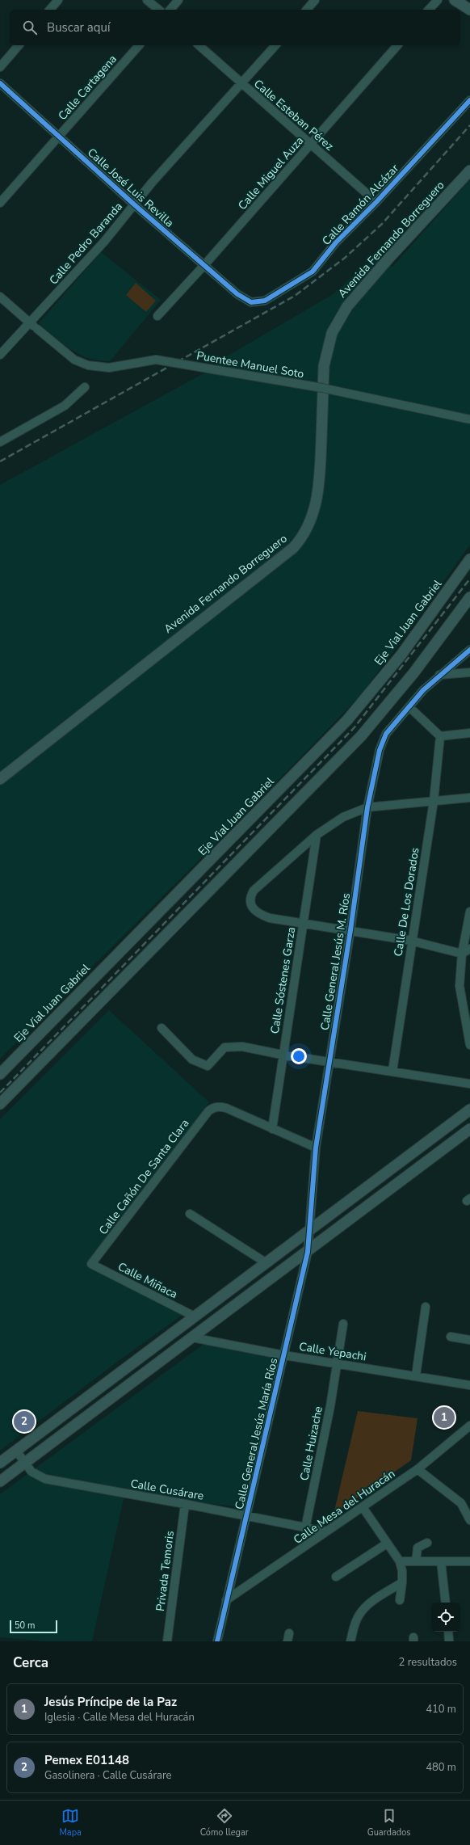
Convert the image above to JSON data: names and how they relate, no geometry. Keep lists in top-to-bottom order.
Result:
{
  "streets": {
    "main road": ["Avenida Fernando Borreguero", "Eje Vial Juan Gabriel"],
    "street": [
      "Calle Cartagena",
      "Calle Esteban Pérez",
      "Calle Miguel Auza",
      "Calle José Luis Revilla",
      "Calle Ramón Alcázar",
      "Calle Pedro Baranda",
      "Puentee Manuel Soto",
      "Calle De Los Dorados",
      "Calle General Jesús M. Ríos",
      "Calle Sóstenes Garza",
      "Calle Cañón De Santa Clara",
      "Calle Miñaca",
      "Calle Yepachi",
      "Calle General Jesús María Ríos",
      "Calle Huizache",
      "Calle Cusárare",
      "Calle Mesa del Huracán",
      "Privada Temoris"
    ]
  },
  "crossings": [
    ["Calle Cartagena", "Calle José Luis Revilla"],
    ["Calle Esteban Pérez", "Calle Miguel Auza"],
    ["Calle Esteban Pérez", "Calle Ramón Alcázar"],
    ["Calle Esteban Pérez", "Calle Pedro Baranda"],
    ["Calle Miguel Auza", "Calle José Luis Revilla"],
    ["Calle José Luis Revilla", "Calle Ramón Alcázar"],
    ["Calle José Luis Revilla", "Calle Pedro Baranda"],
    ["Calle Pedro Baranda", "Puentee Manuel Soto"],
    ["Calle General Jesús M. Ríos", "Calle General Jesús María Ríos"],
    ["Calle Sóstenes Garza", "Calle Cañón De Santa Clara"],
    ["Calle Cañón De Santa Clara", "Calle Miñaca"],
    ["Calle Yepachi", "Calle General Jesús María Ríos"],
    ["Calle Yepachi", "Calle Huizache"],
    ["Calle General Jesús María Ríos", "Calle Cusárare"],
    ["Calle General Jesús María Ríos", "Calle Mesa del Huracán"],
    ["Calle Huizache", "Calle Cusárare"],
    ["Calle Cusárare", "Calle Mesa del Huracán"],
    ["Calle Cusárare", "Privada Temoris"]
  ],
  "scale_bar": "50 m",
  "page": {
    "search": "Buscar aquí",
    "pins": ["1", "2"],
    "scale": "50 m",
    "heading": ["Cerca", "2 resultados"],
    "list": [
      {
        "mark": "1",
        "name": "Jesús Príncipe de la Paz",
        "note": "Iglesia · Calle Mesa del Huracán",
        "value": "410 m"
      },
      {
        "mark": "2",
        "name": "Pemex E01148",
        "note": "Gasolinera · Calle Cusárare",
        "value": "480 m"
      }
    ],
    "nav": ["Mapa", "Cómo llegar", "Guardados"]
  }
}
